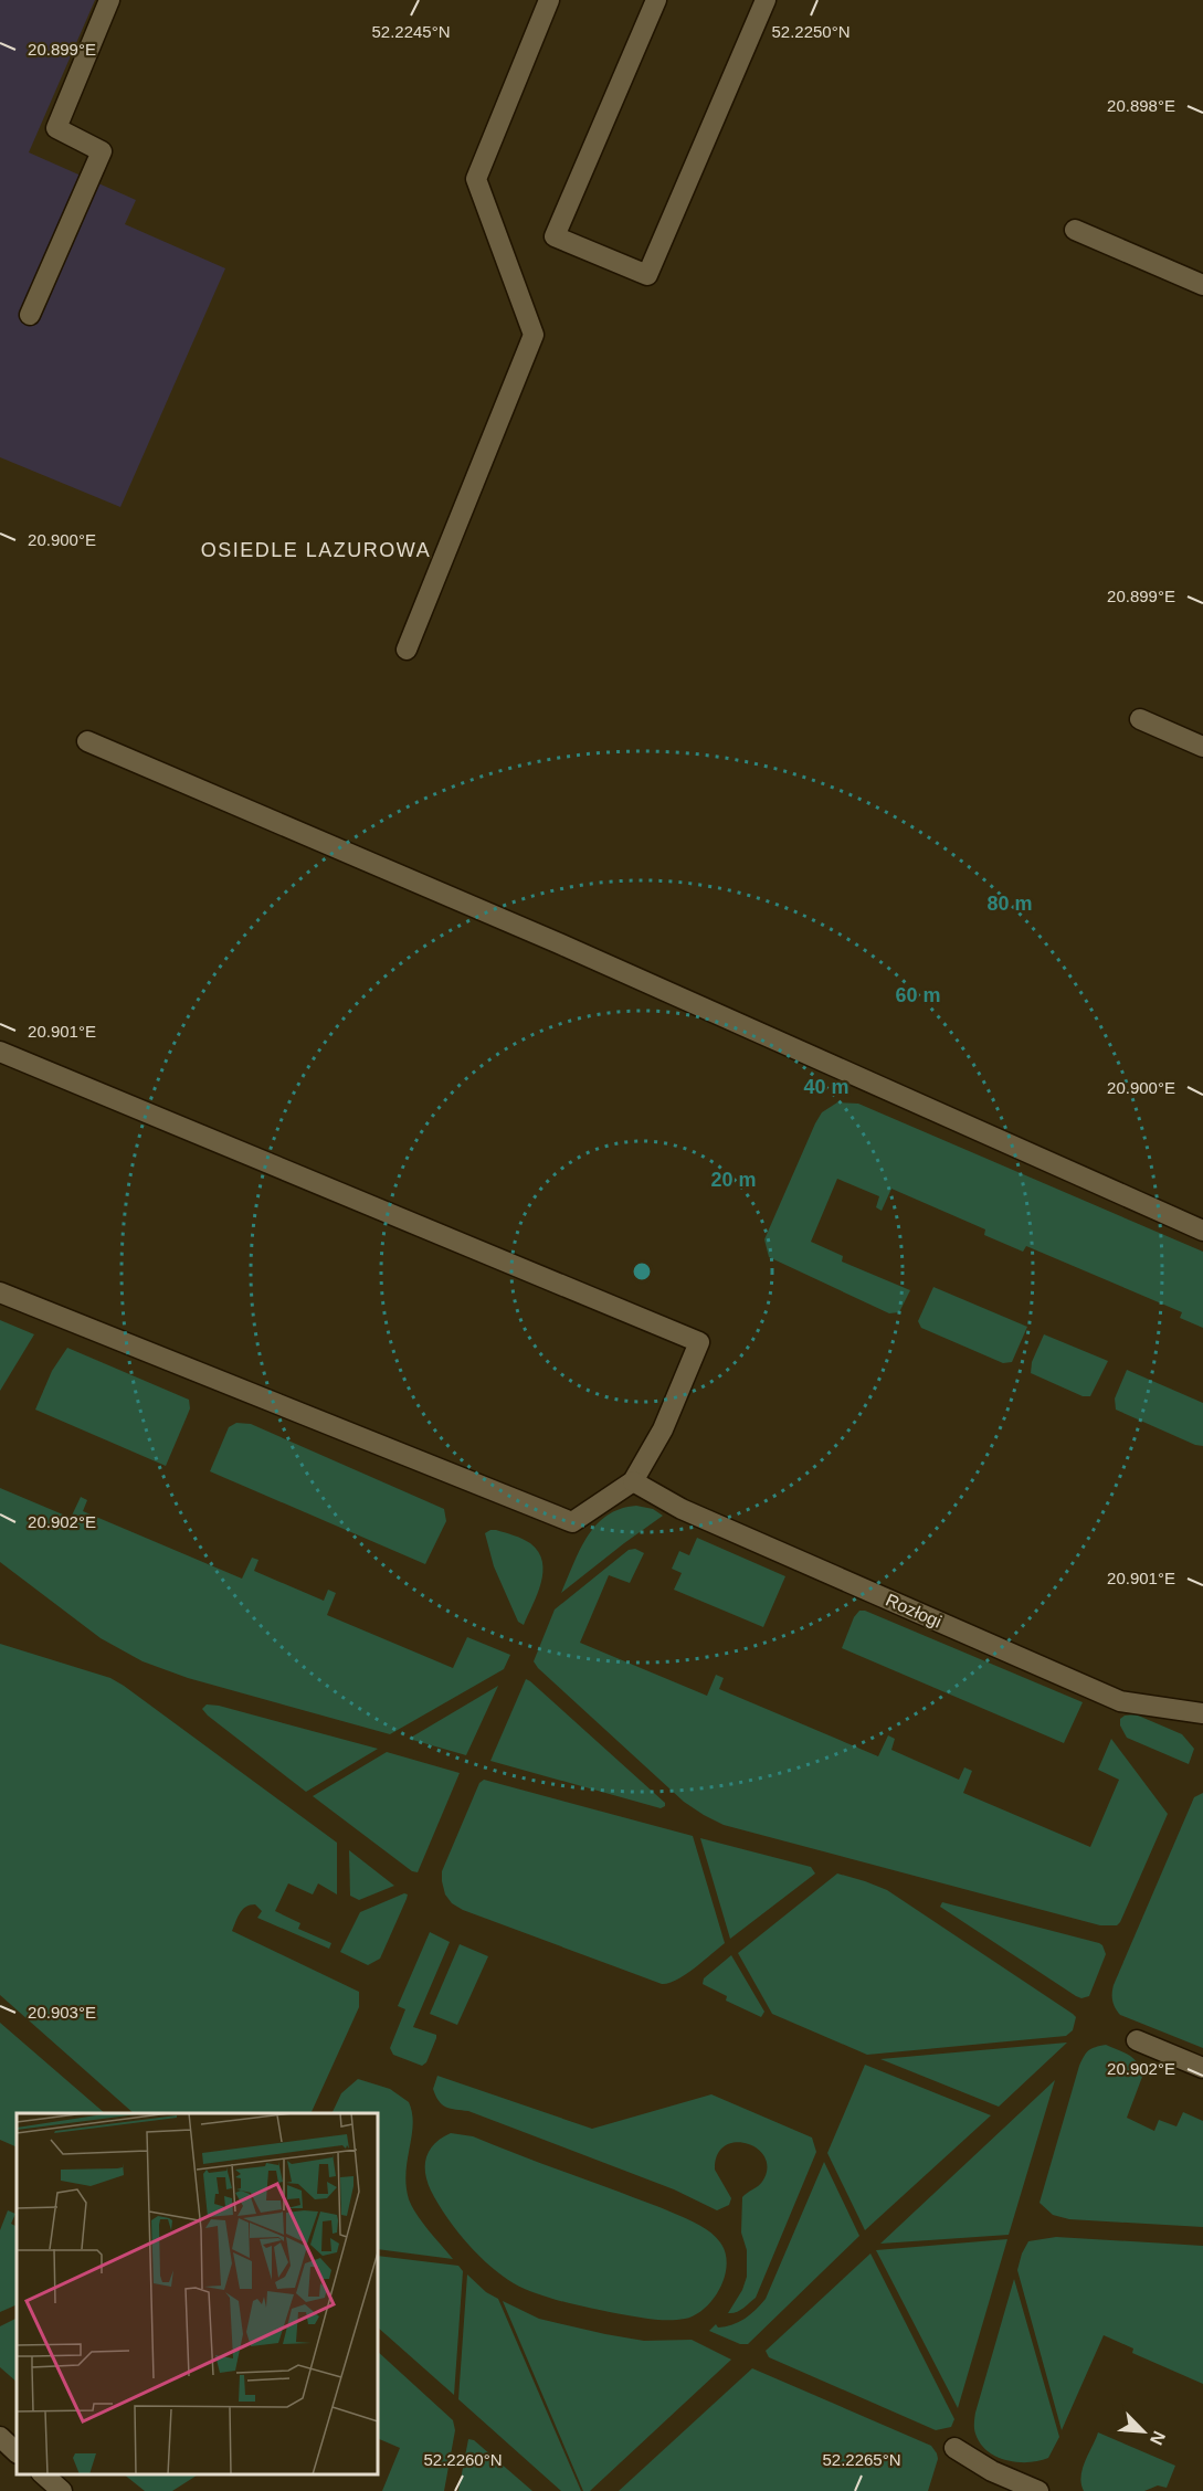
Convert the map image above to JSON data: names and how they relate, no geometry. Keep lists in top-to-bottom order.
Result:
{
  "streets": {
    "street": ["Rozłogi"]
  },
  "districts": ["OSIEDLE LAZUROWA"],
  "north": "bottom right",
  "coordinates": [
    "52.2245°N",
    "52.2250°N",
    "20.899°E",
    "20.898°E",
    "20.900°E",
    "20.901°E",
    "20.902°E",
    "20.903°E",
    "52.2260°N",
    "52.2265°N"
  ],
  "rings": [
    "80 m",
    "60 m",
    "40 m",
    "20 m"
  ]
}
